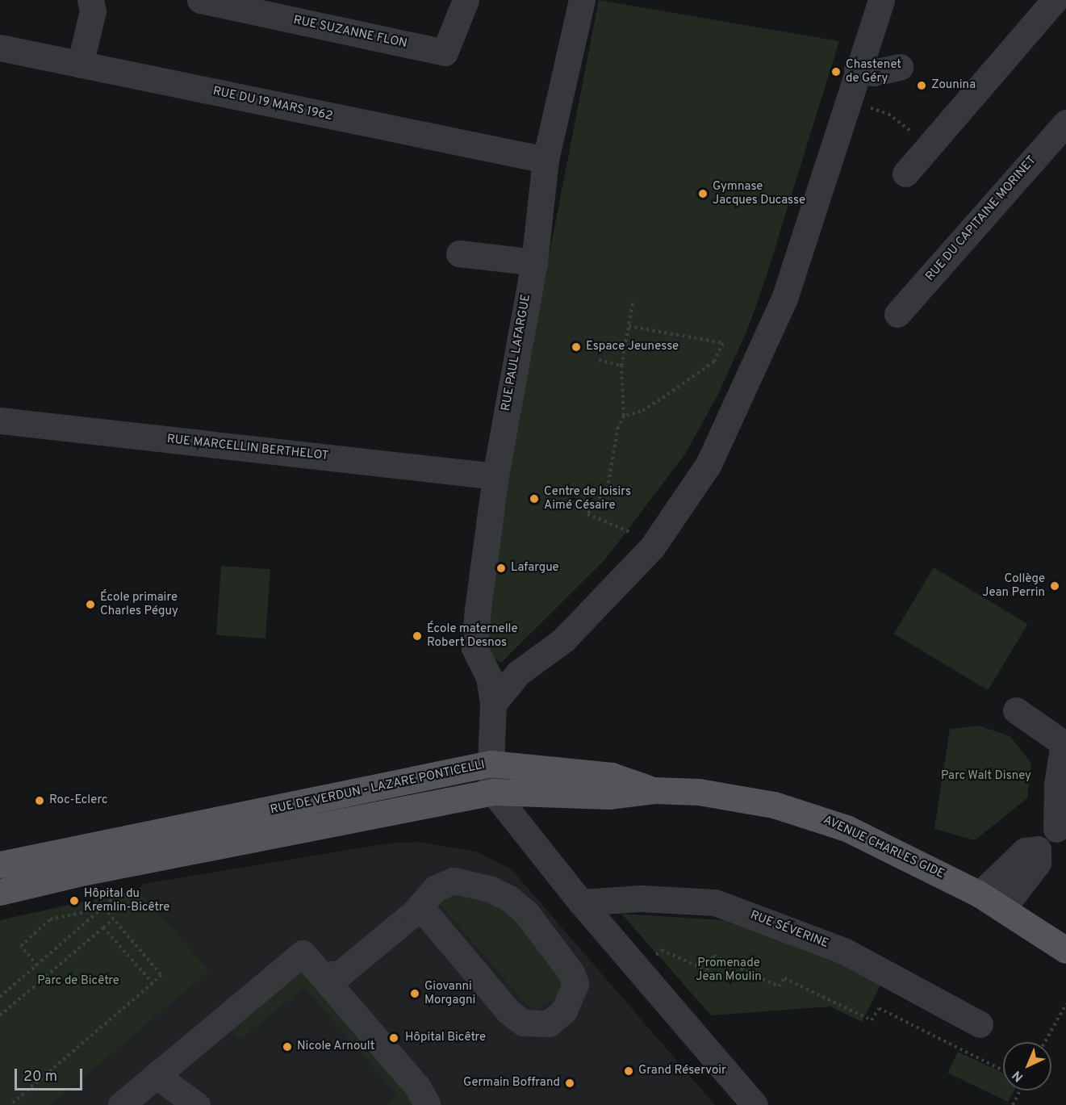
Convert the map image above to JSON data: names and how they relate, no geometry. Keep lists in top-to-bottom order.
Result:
{
  "streets": {
    "main road": ["RUE DE VERDUN - LAZARE PONTICELLI", "AVENUE CHARLES GIDE"],
    "street": [
      "RUE SUZANNE FLON",
      "RUE DU 19 MARS 1962",
      "RUE DU CAPITAINE MORINET",
      "RUE PAUL LAFARGUE",
      "RUE MARCELLIN BERTHELOT",
      "RUE SÉVERINE"
    ]
  },
  "crossings": [
    ["RUE DU 19 MARS 1962", "RUE PAUL LAFARGUE"],
    ["RUE PAUL LAFARGUE", "RUE MARCELLIN BERTHELOT"],
    ["RUE PAUL LAFARGUE", "RUE DE VERDUN - LAZARE PONTICELLI"],
    ["RUE PAUL LAFARGUE", "AVENUE CHARLES GIDE"],
    ["RUE DE VERDUN - LAZARE PONTICELLI", "AVENUE CHARLES GIDE"]
  ],
  "parks": ["Parc Walt Disney", "Promenade Jean Moulin", "Parc de Bicêtre"],
  "places": [
    "Chastenet de Géry",
    "Zounina",
    "Gymnase Jacques Ducasse",
    "Espace Jeunesse",
    "Centre de loisirs Aimé Césaire",
    "Lafargue",
    "Collège Jean Perrin",
    "École primaire Charles Péguy",
    "École maternelle Robert Desnos",
    "Roc-Eclerc",
    "Hôpital du Kremlin-Bicêtre",
    "Giovanni Morgagni",
    "Hôpital Bicêtre",
    "Nicole Arnoult",
    "Grand Réservoir",
    "Germain Boffrand"
  ],
  "scale_bar": "20 m",
  "north": "bottom left"
}
